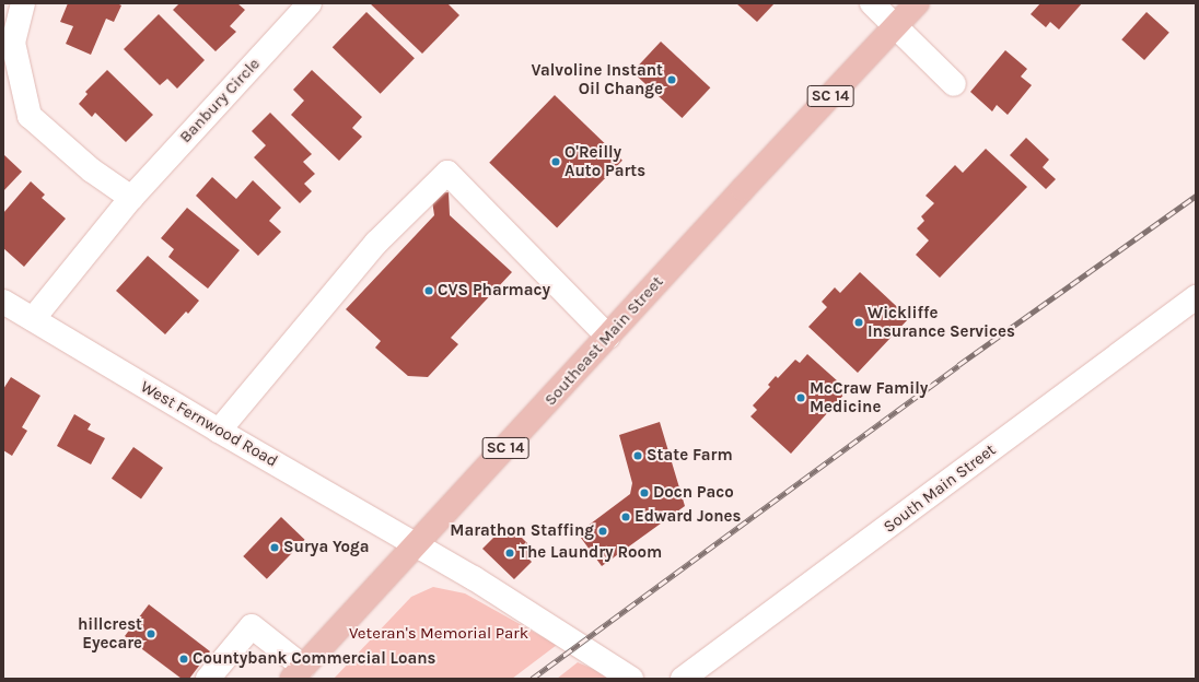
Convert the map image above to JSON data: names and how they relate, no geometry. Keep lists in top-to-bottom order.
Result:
{
  "streets": {
    "main road": ["SC 14", "Southeast Main Street"],
    "street": ["Banbury Circle", "West Fernwood Road", "South Main Street"]
  },
  "crossings": [
    ["Banbury Circle", "West Fernwood Road"],
    ["Southeast Main Street", "West Fernwood Road"]
  ],
  "parks": ["Veteran's Memorial Park"],
  "places": [
    "Valvoline Instant Oil Change",
    "O'Reilly Auto Parts",
    "CVS Pharmacy",
    "Wickliffe Insurance Services",
    "McCraw Family Medicine",
    "State Farm",
    "Docn Paco",
    "Edward Jones",
    "Marathon Staffing",
    "Surya Yoga",
    "The Laundry Room",
    "hillcrest Eyecare",
    "Countybank Commercial Loans"
  ]
}
